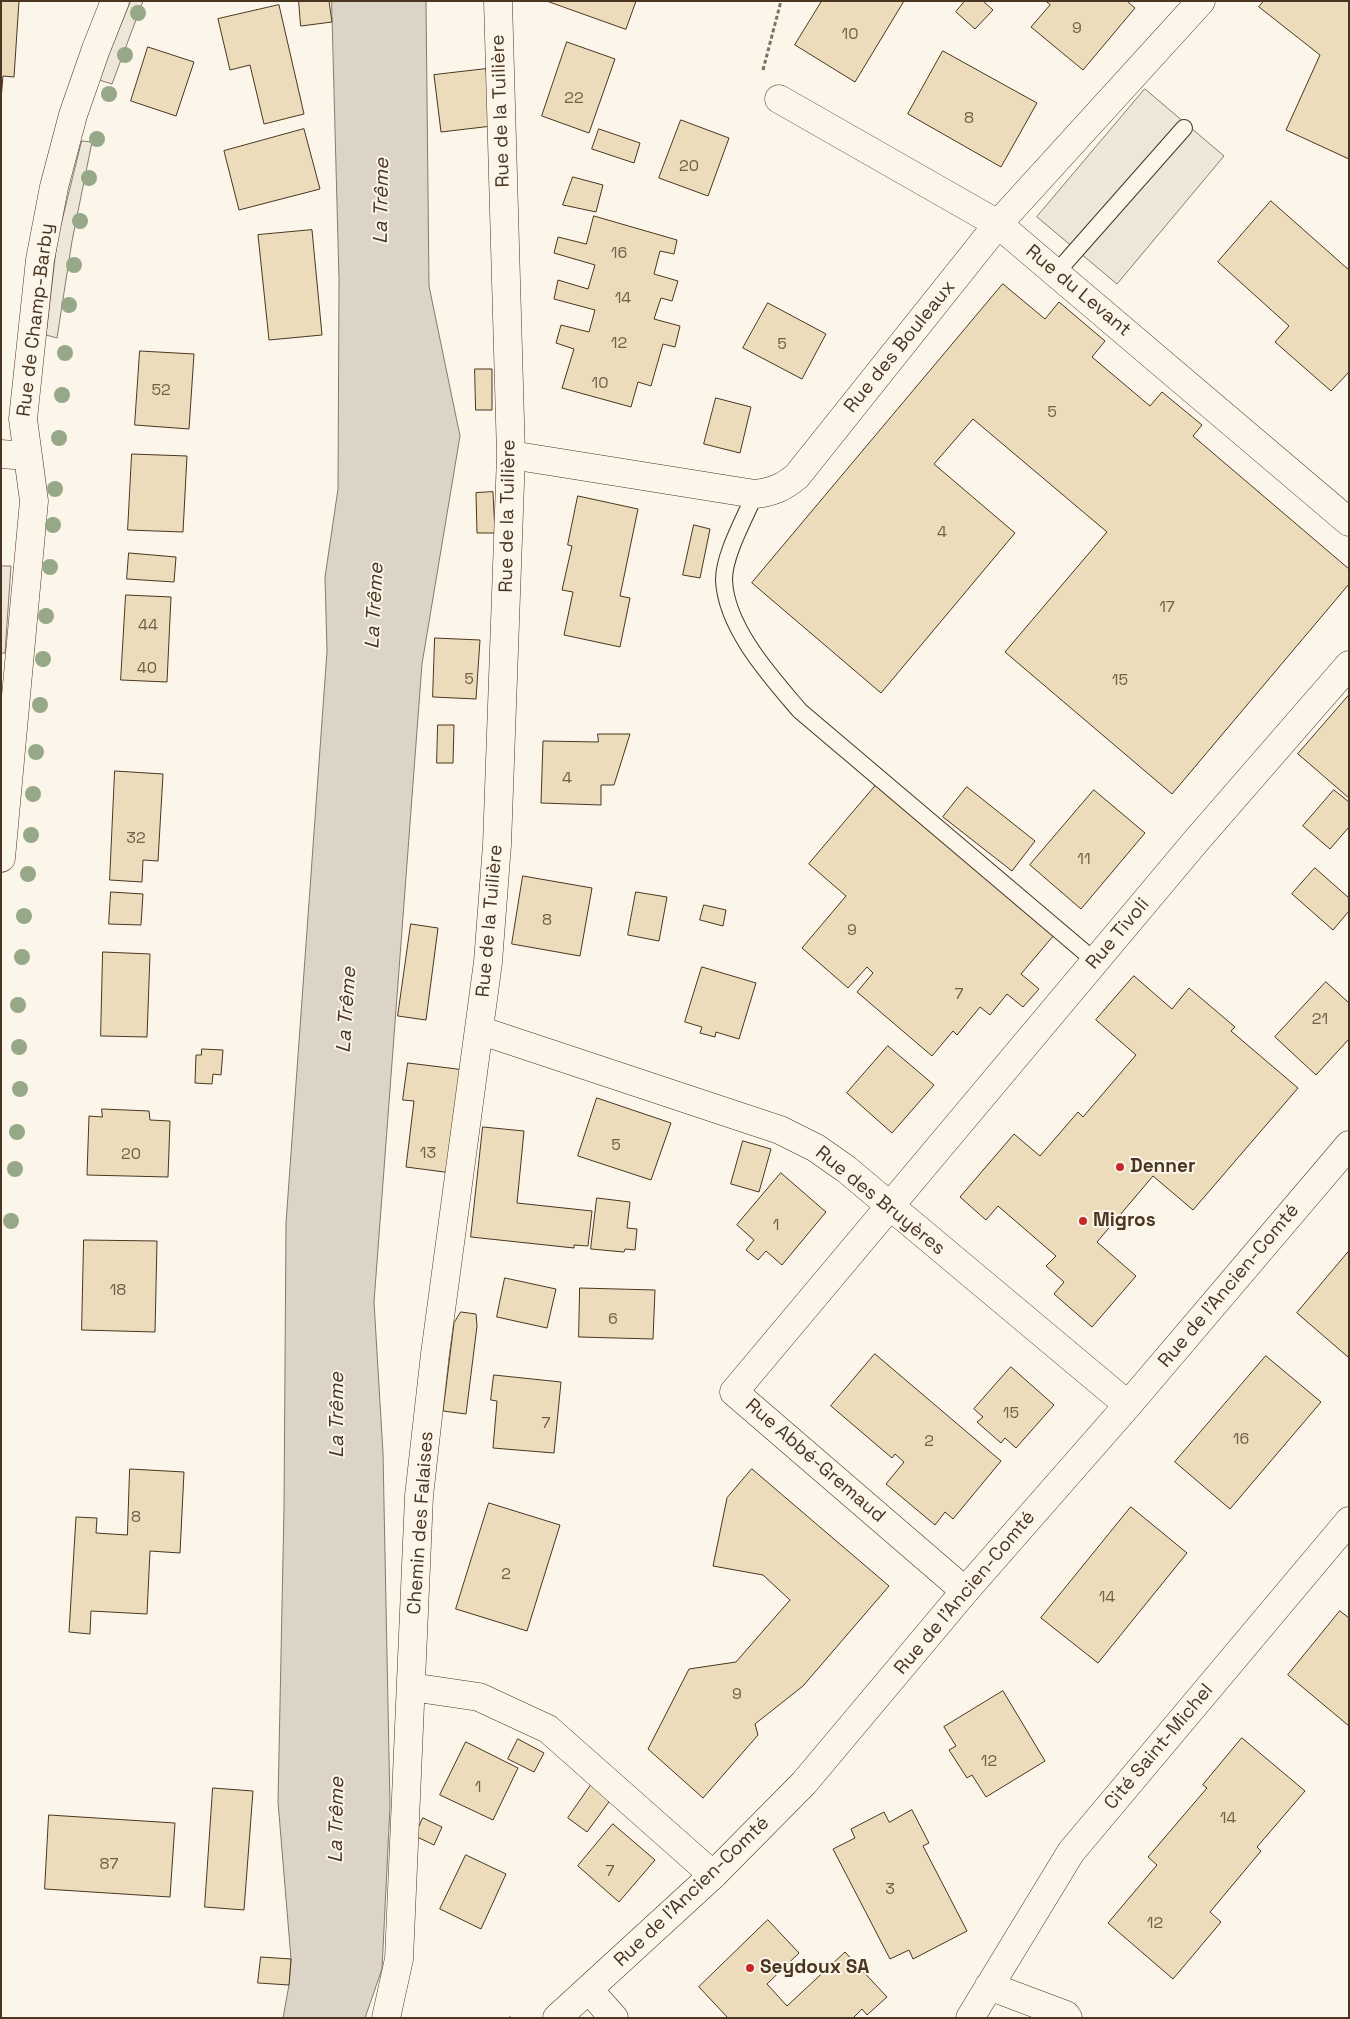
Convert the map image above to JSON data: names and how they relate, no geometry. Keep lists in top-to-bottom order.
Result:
{
  "streets": {
    "street": [
      "Rue de la Tuilière",
      "Rue du Levant",
      "Rue de Champ-Barby",
      "Rue des Bouleaux",
      "Rue Tivoli",
      "Rue des Bruyères",
      "Rue de l'Ancien-Comté",
      "Rue Abbé-Gremaud",
      "Chemin des Falaises",
      "Cité Saint-Michel"
    ]
  },
  "crossings": [
    ["Rue de la Tuilière", "Rue des Bouleaux"],
    ["Rue de la Tuilière", "Rue des Bruyères"],
    ["Rue de la Tuilière", "Chemin des Falaises"],
    ["Rue du Levant", "Rue des Bouleaux"],
    ["Rue Tivoli", "Rue des Bruyères"],
    ["Rue Tivoli", "Rue Abbé-Gremaud"],
    ["Rue des Bruyères", "Rue de l'Ancien-Comté"],
    ["Rue des Bruyères", "Rue Abbé-Gremaud"],
    ["Rue des Bruyères", "Chemin des Falaises"],
    ["Rue de l'Ancien-Comté", "Rue Abbé-Gremaud"]
  ],
  "water": ["La Trême"],
  "places": ["Denner", "Migros", "Seydoux SA"],
  "house_numbers": [
    "9",
    "10",
    "22",
    "8",
    "20",
    "16",
    "14",
    "12",
    "5",
    "10",
    "52",
    "5",
    "4",
    "17",
    "44",
    "40",
    "5",
    "15",
    "4",
    "32",
    "11",
    "8",
    "9",
    "7",
    "21",
    "5",
    "13",
    "20",
    "1",
    "18",
    "6",
    "15",
    "7",
    "16",
    "2",
    "8",
    "2",
    "14",
    "9",
    "12",
    "1",
    "14",
    "87",
    "7",
    "3",
    "12"
  ]
}
